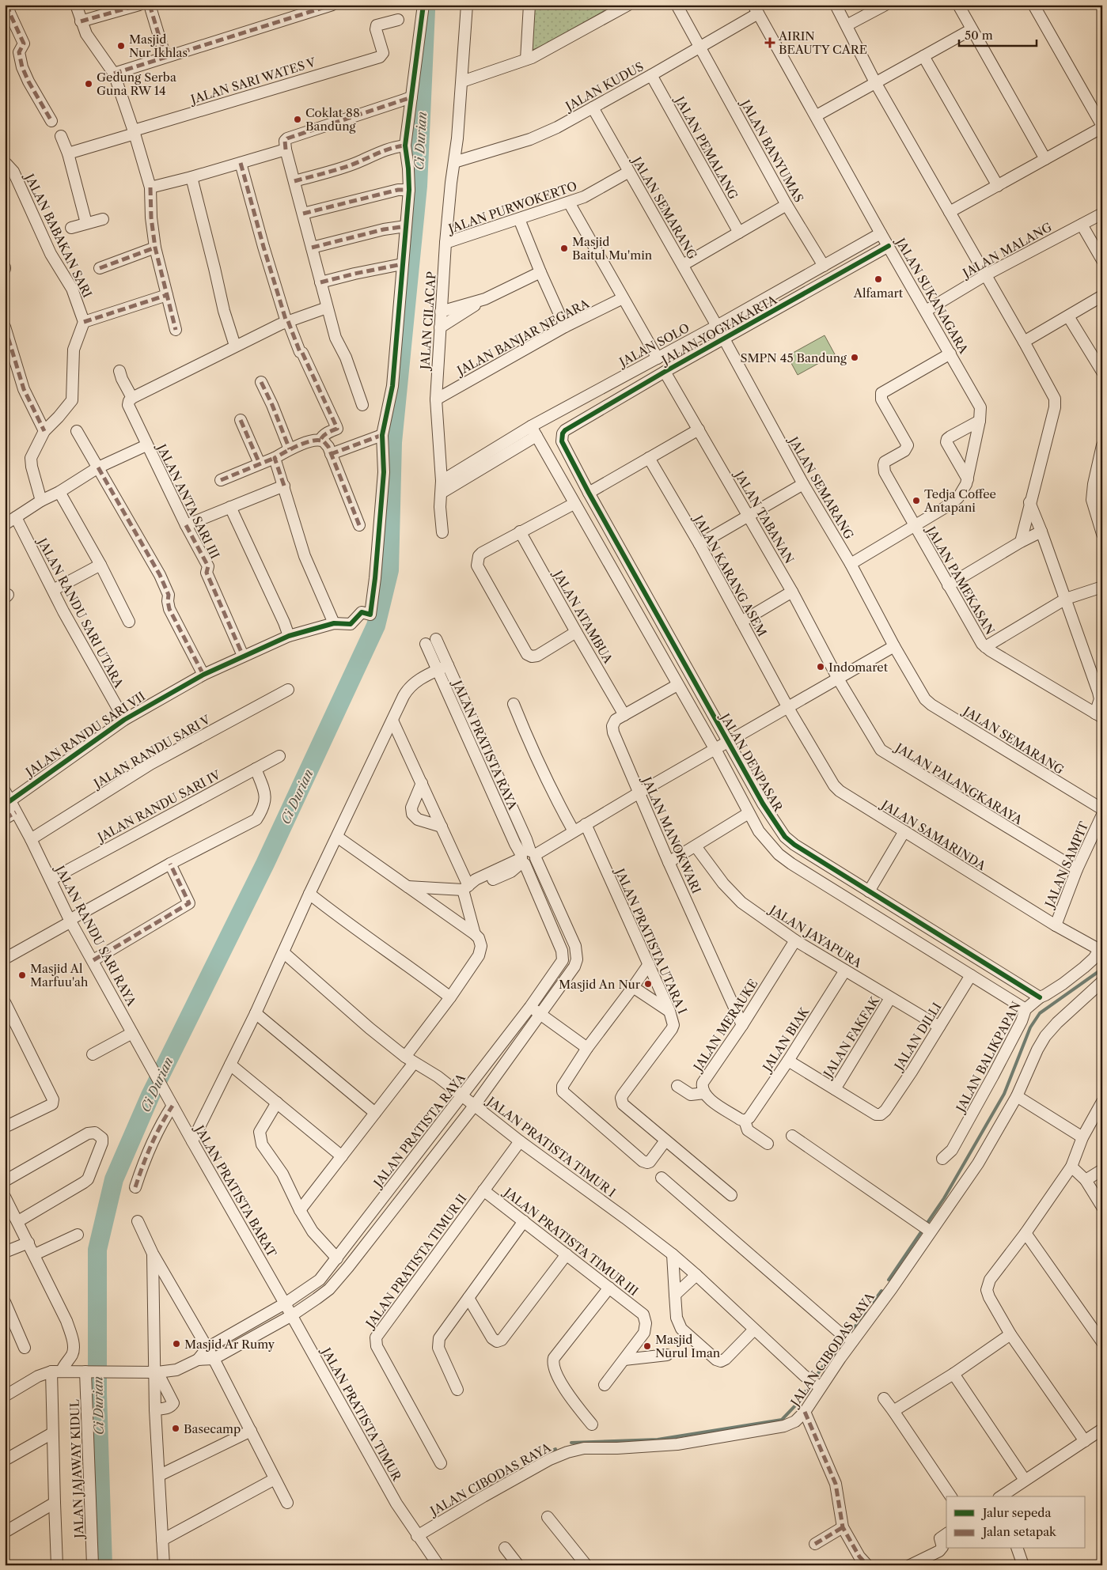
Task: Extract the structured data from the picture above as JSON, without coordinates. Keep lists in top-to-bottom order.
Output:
{
  "streets": {
    "street": [
      "JALAN SARI WATES V",
      "JALAN KUDUS",
      "JALAN PEMALANG",
      "JALAN BANYUMAS",
      "JALAN PURWOKERTO",
      "JALAN SEMARANG",
      "JALAN BABAKAN SARI",
      "JALAN MALANG",
      "JALAN SUKANAGARA",
      "JALAN CILACAP",
      "JALAN YOGYAKARTA",
      "JALAN BANJAR NEGARA",
      "JALAN SOLO",
      "JALAN ANTA SARI III",
      "JALAN TABANAN",
      "JALAN KARANG ASEM",
      "JALAN PAMEKASAN",
      "JALAN RANDU SARI UTARA",
      "JALAN ATAMBUA",
      "JALAN RANDU SARI VII",
      "JALAN PRATISTA RAYA",
      "JALAN RANDU SARI V",
      "JALAN DENPASAR",
      "JALAN PALANGKARAYA",
      "JALAN RANDU SARI IV",
      "JALAN MANOKWARI",
      "JALAN SAMARINDA",
      "JALAN SAMPIT",
      "JALAN RANDU SARI RAYA",
      "JALAN JAYAPURA",
      "JALAN PRATISTA UTARA I",
      "JALAN MERAUKE",
      "JALAN DILLI",
      "JALAN FAKFAK",
      "JALAN BIAK",
      "JALAN BALIKPAPAN",
      "JALAN PRATISTA TIMUR I",
      "JALAN PRATISTA BARAT",
      "JALAN PRATISTA TIMUR III",
      "JALAN PRATISTA TIMUR II",
      "JALAN CIBODAS RAYA",
      "JALAN PRATISTA TIMUR",
      "JALAN JAJAWAY KIDUL"
    ]
  },
  "crossings": [
    ["JALAN KUDUS", "JALAN PEMALANG"],
    ["JALAN KUDUS", "JALAN BANYUMAS"],
    ["JALAN KUDUS", "JALAN SEMARANG"],
    ["JALAN KUDUS", "JALAN SUKANAGARA"],
    ["JALAN KUDUS", "JALAN CILACAP"],
    ["JALAN BANYUMAS", "JALAN SOLO"],
    ["JALAN PURWOKERTO", "JALAN SEMARANG"],
    ["JALAN PURWOKERTO", "JALAN CILACAP"],
    ["JALAN SEMARANG", "JALAN SUKANAGARA"],
    ["JALAN SEMARANG", "JALAN YOGYAKARTA"],
    ["JALAN SEMARANG", "JALAN SOLO"],
    ["JALAN MALANG", "JALAN SUKANAGARA"],
    ["JALAN SUKANAGARA", "JALAN YOGYAKARTA"],
    ["JALAN SUKANAGARA", "JALAN SOLO"],
    ["JALAN SUKANAGARA", "JALAN PAMEKASAN"],
    ["JALAN CILACAP", "JALAN BANJAR NEGARA"],
    ["JALAN CILACAP", "JALAN SOLO"],
    ["JALAN YOGYAKARTA", "JALAN SOLO"],
    ["JALAN YOGYAKARTA", "JALAN TABANAN"],
    ["JALAN YOGYAKARTA", "JALAN DENPASAR"],
    ["JALAN ANTA SARI III", "JALAN RANDU SARI VII"],
    ["JALAN TABANAN", "JALAN PALANGKARAYA"],
    ["JALAN KARANG ASEM", "JALAN SAMARINDA"],
    ["JALAN RANDU SARI UTARA", "JALAN RANDU SARI VII"],
    ["JALAN ATAMBUA", "JALAN MANOKWARI"],
    ["JALAN RANDU SARI VII", "JALAN RANDU SARI RAYA"],
    ["JALAN PRATISTA RAYA", "JALAN PRATISTA TIMUR I"],
    ["JALAN PRATISTA RAYA", "JALAN PRATISTA BARAT"],
    ["JALAN PRATISTA RAYA", "JALAN PRATISTA TIMUR"],
    ["JALAN RANDU SARI V", "JALAN RANDU SARI RAYA"],
    ["JALAN DENPASAR", "JALAN BALIKPAPAN"],
    ["JALAN PALANGKARAYA", "JALAN SAMPIT"],
    ["JALAN RANDU SARI IV", "JALAN RANDU SARI RAYA"],
    ["JALAN MANOKWARI", "JALAN MERAUKE"],
    ["JALAN SAMARINDA", "JALAN SAMPIT"],
    ["JALAN SAMARINDA", "JALAN BALIKPAPAN"],
    ["JALAN RANDU SARI RAYA", "JALAN PRATISTA BARAT"],
    ["JALAN JAYAPURA", "JALAN MERAUKE"],
    ["JALAN JAYAPURA", "JALAN DILLI"],
    ["JALAN JAYAPURA", "JALAN FAKFAK"],
    ["JALAN JAYAPURA", "JALAN BIAK"],
    ["JALAN DILLI", "JALAN FAKFAK"],
    ["JALAN PRATISTA TIMUR I", "JALAN PRATISTA TIMUR II"],
    ["JALAN PRATISTA TIMUR I", "JALAN CIBODAS RAYA"],
    ["JALAN PRATISTA BARAT", "JALAN PRATISTA TIMUR"],
    ["JALAN PRATISTA TIMUR III", "JALAN PRATISTA TIMUR II"],
    ["JALAN CIBODAS RAYA", "JALAN PRATISTA TIMUR"]
  ],
  "water": ["Ci Durian"],
  "places": {
    "health": ["AIRIN BEAUTY CARE"],
    "other": [
      "Masjid Nur Ikhlas",
      "Gedung Serba Guna RW 14",
      "Coklat 88 Bandung",
      "Masjid Baitul Mu'min",
      "Alfamart",
      "SMPN 45 Bandung",
      "Tedja Coffee Antapani",
      "Indomaret",
      "Masjid Al Marfuu'ah",
      "Masjid An Nur",
      "Masjid Ar Rumy",
      "Masjid Nurul Iman",
      "Basecamp"
    ]
  },
  "legend": ["Jalur sepeda", "Jalan setapak"],
  "scale_bar": "50 m"
}
